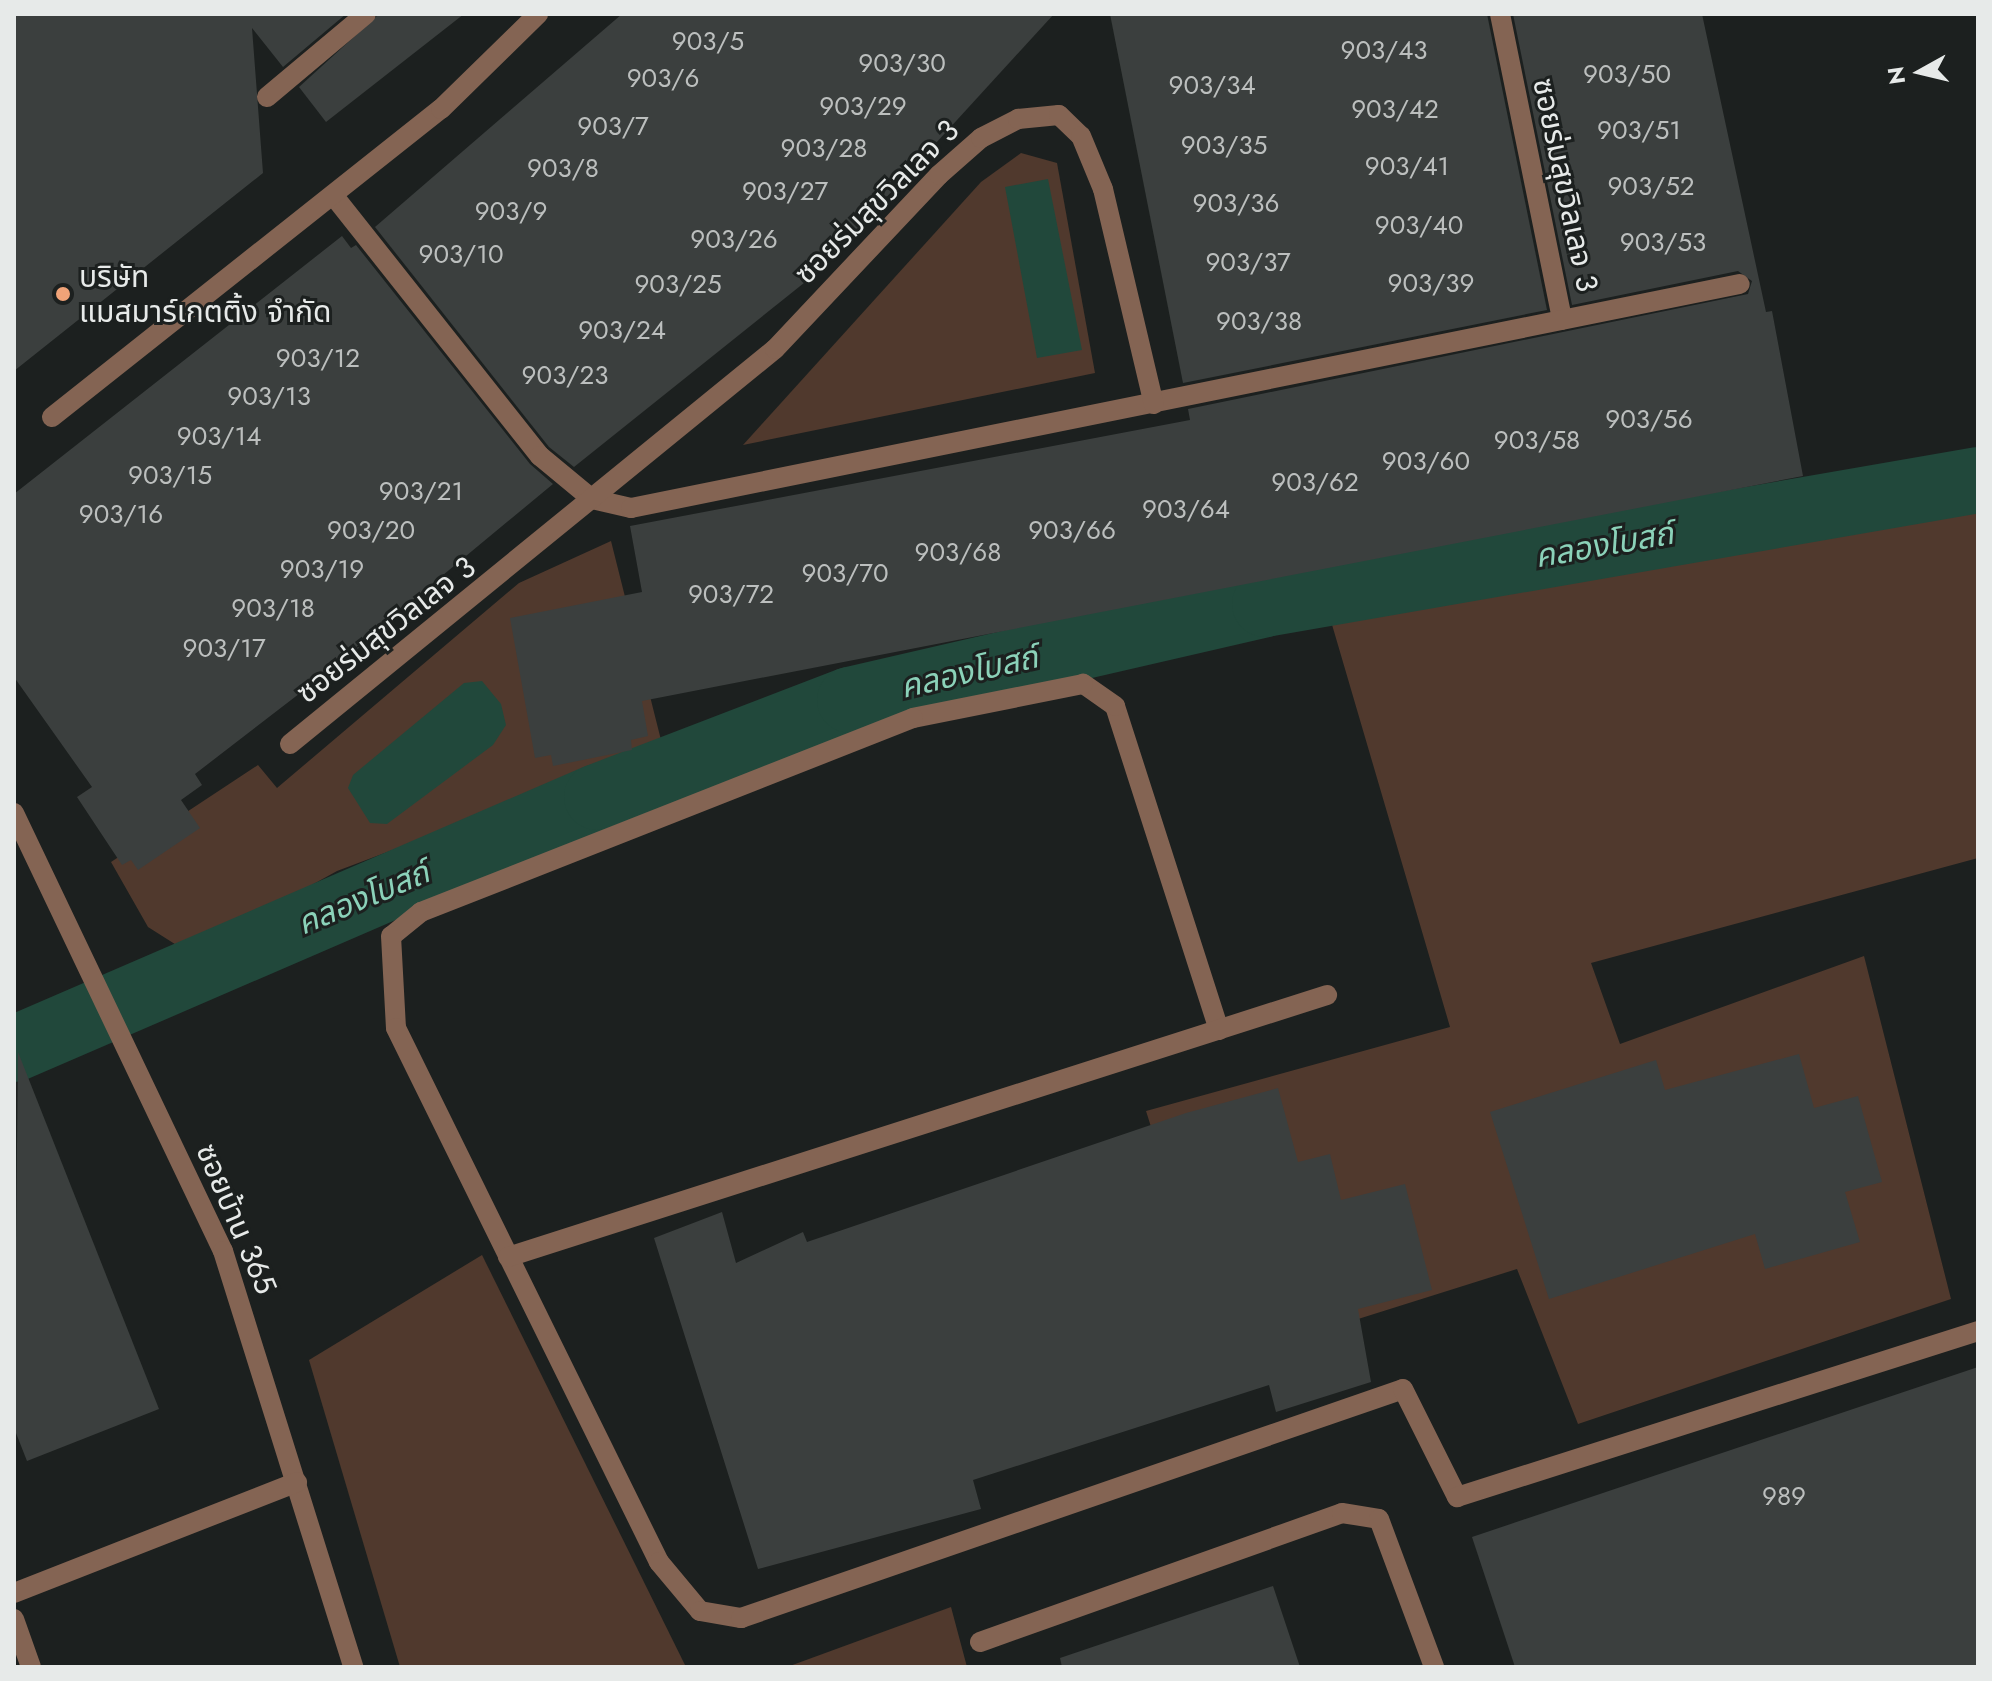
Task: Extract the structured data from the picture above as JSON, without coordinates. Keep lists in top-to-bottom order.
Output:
{
  "streets": {
    "street": ["ซอยร่มสุขวิลเลจ 3", "ซอยบ้าน 365"]
  },
  "water": ["คลองโบสถ์"],
  "places": ["บริษัท แมสมาร์เกตติ้ง จำกัด"],
  "house_numbers": [
    "903/5",
    "903/43",
    "903/30",
    "903/50",
    "903/6",
    "903/34",
    "903/29",
    "903/42",
    "903/7",
    "903/51",
    "903/35",
    "903/28",
    "903/41",
    "903/8",
    "903/52",
    "903/27",
    "903/36",
    "903/9",
    "903/40",
    "903/26",
    "903/53",
    "903/10",
    "903/37",
    "903/39",
    "903/25",
    "903/38",
    "903/24",
    "903/12",
    "903/23",
    "903/13",
    "903/56",
    "903/14",
    "903/58",
    "903/60",
    "903/15",
    "903/62",
    "903/21",
    "903/64",
    "903/16",
    "903/20",
    "903/66",
    "903/68",
    "903/19",
    "903/70",
    "903/72",
    "903/18",
    "903/17",
    "989"
  ],
  "north": "left"
}
